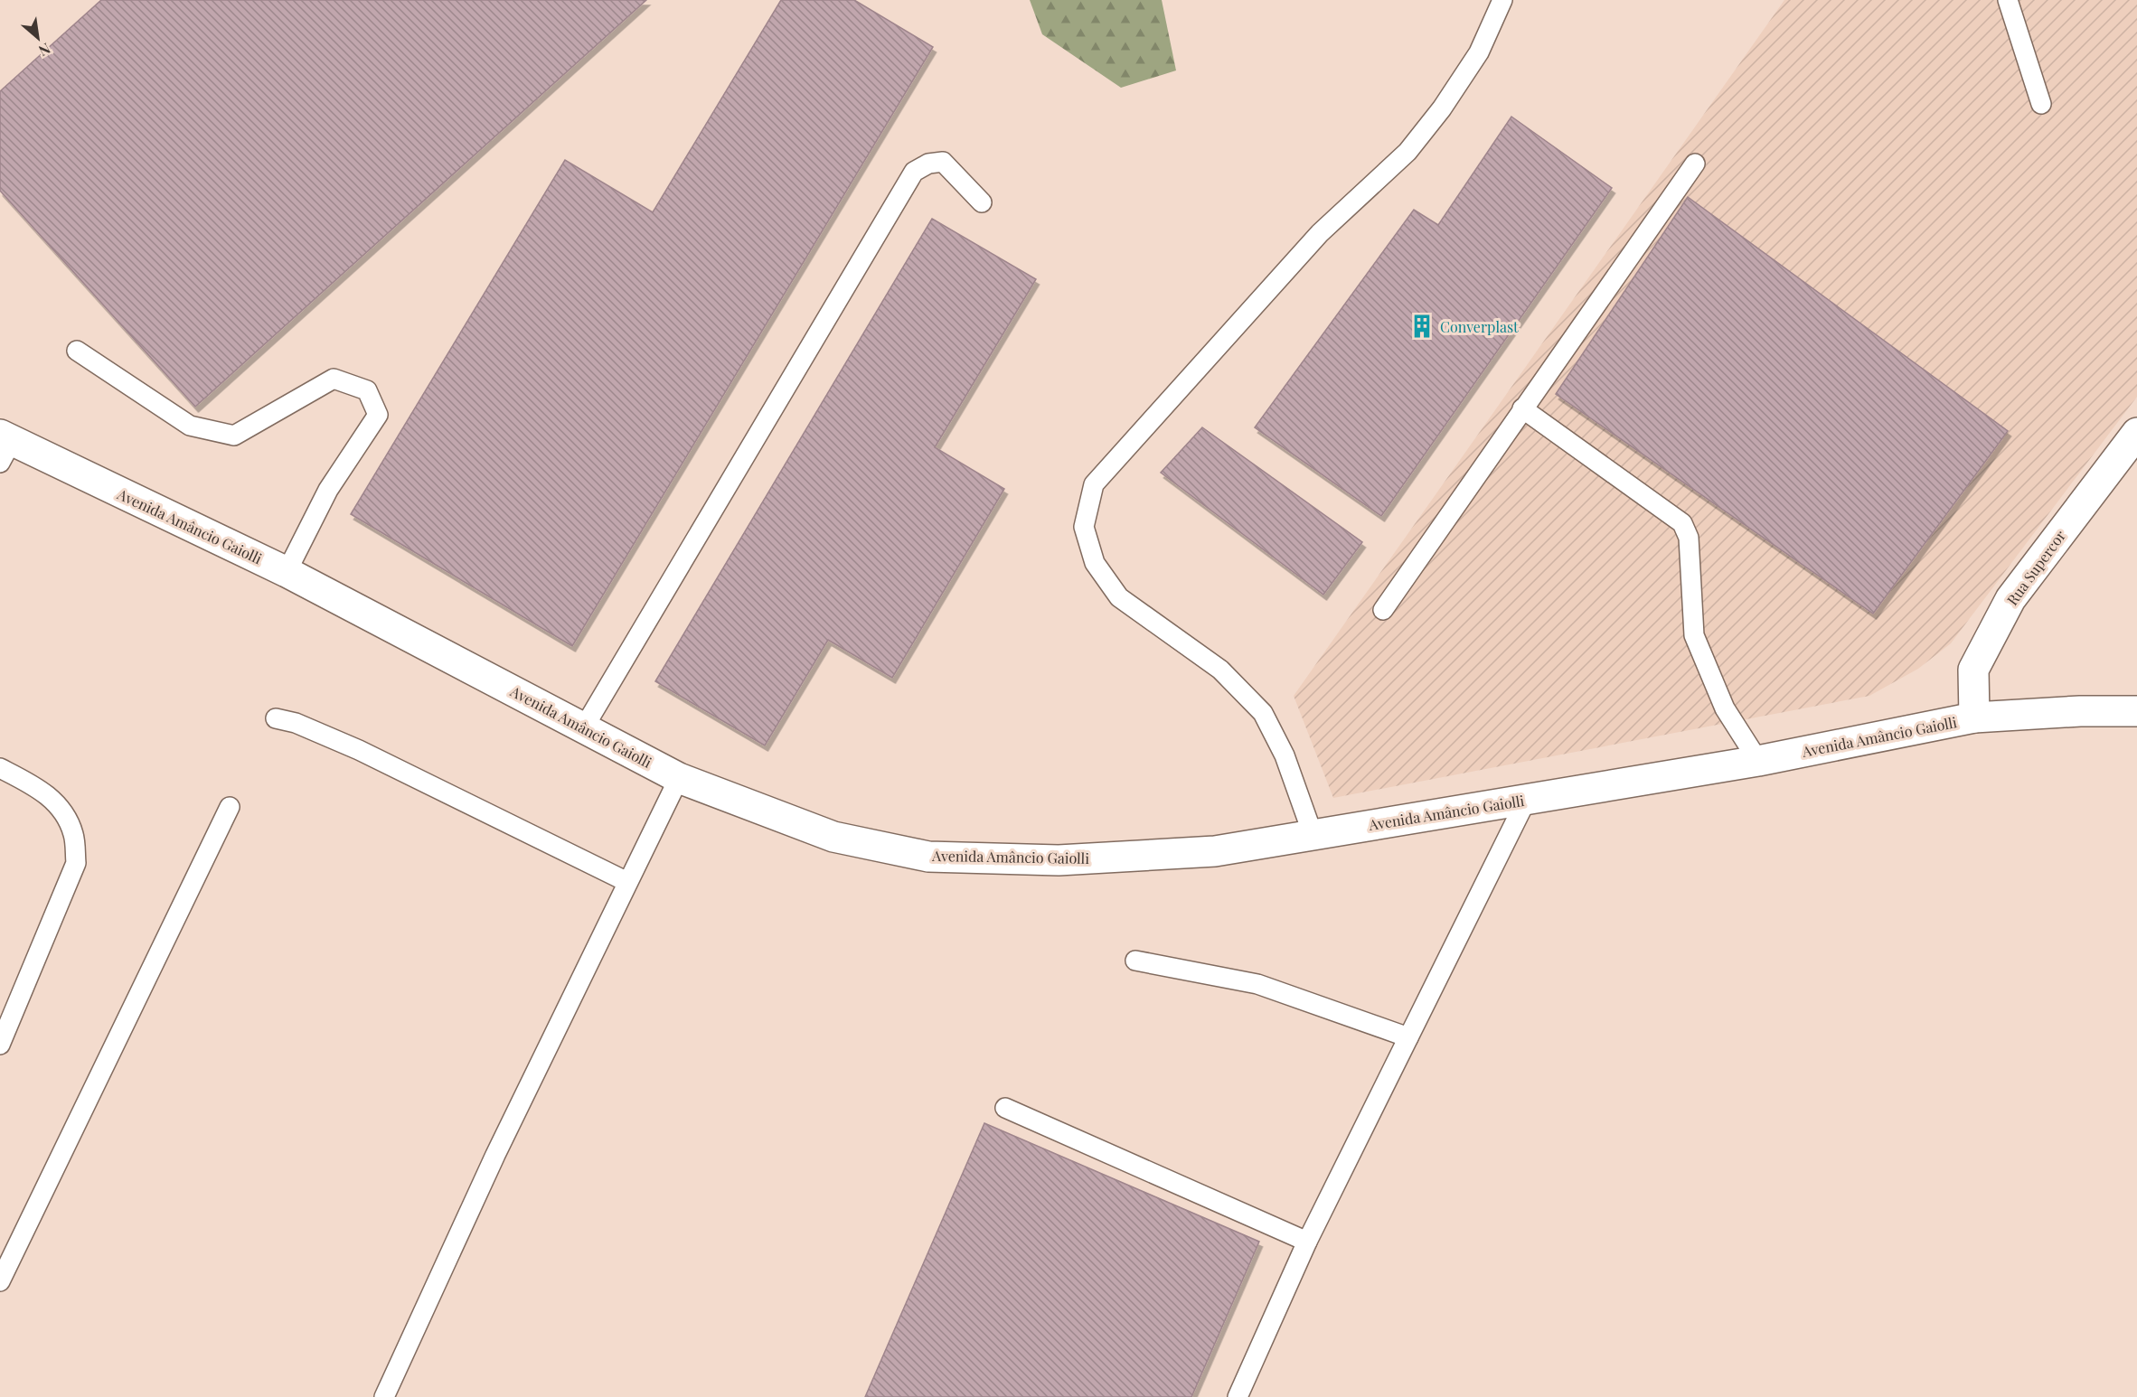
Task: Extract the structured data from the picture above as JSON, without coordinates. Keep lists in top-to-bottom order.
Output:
{
  "streets": {
    "street": ["Avenida Amâncio Gaiolli", "Rua Supercor"]
  },
  "crossings": [
    ["Avenida Amâncio Gaiolli", "Rua Supercor"]
  ],
  "places": {
    "building": ["Converplast"]
  },
  "north": "bottom right"
}
